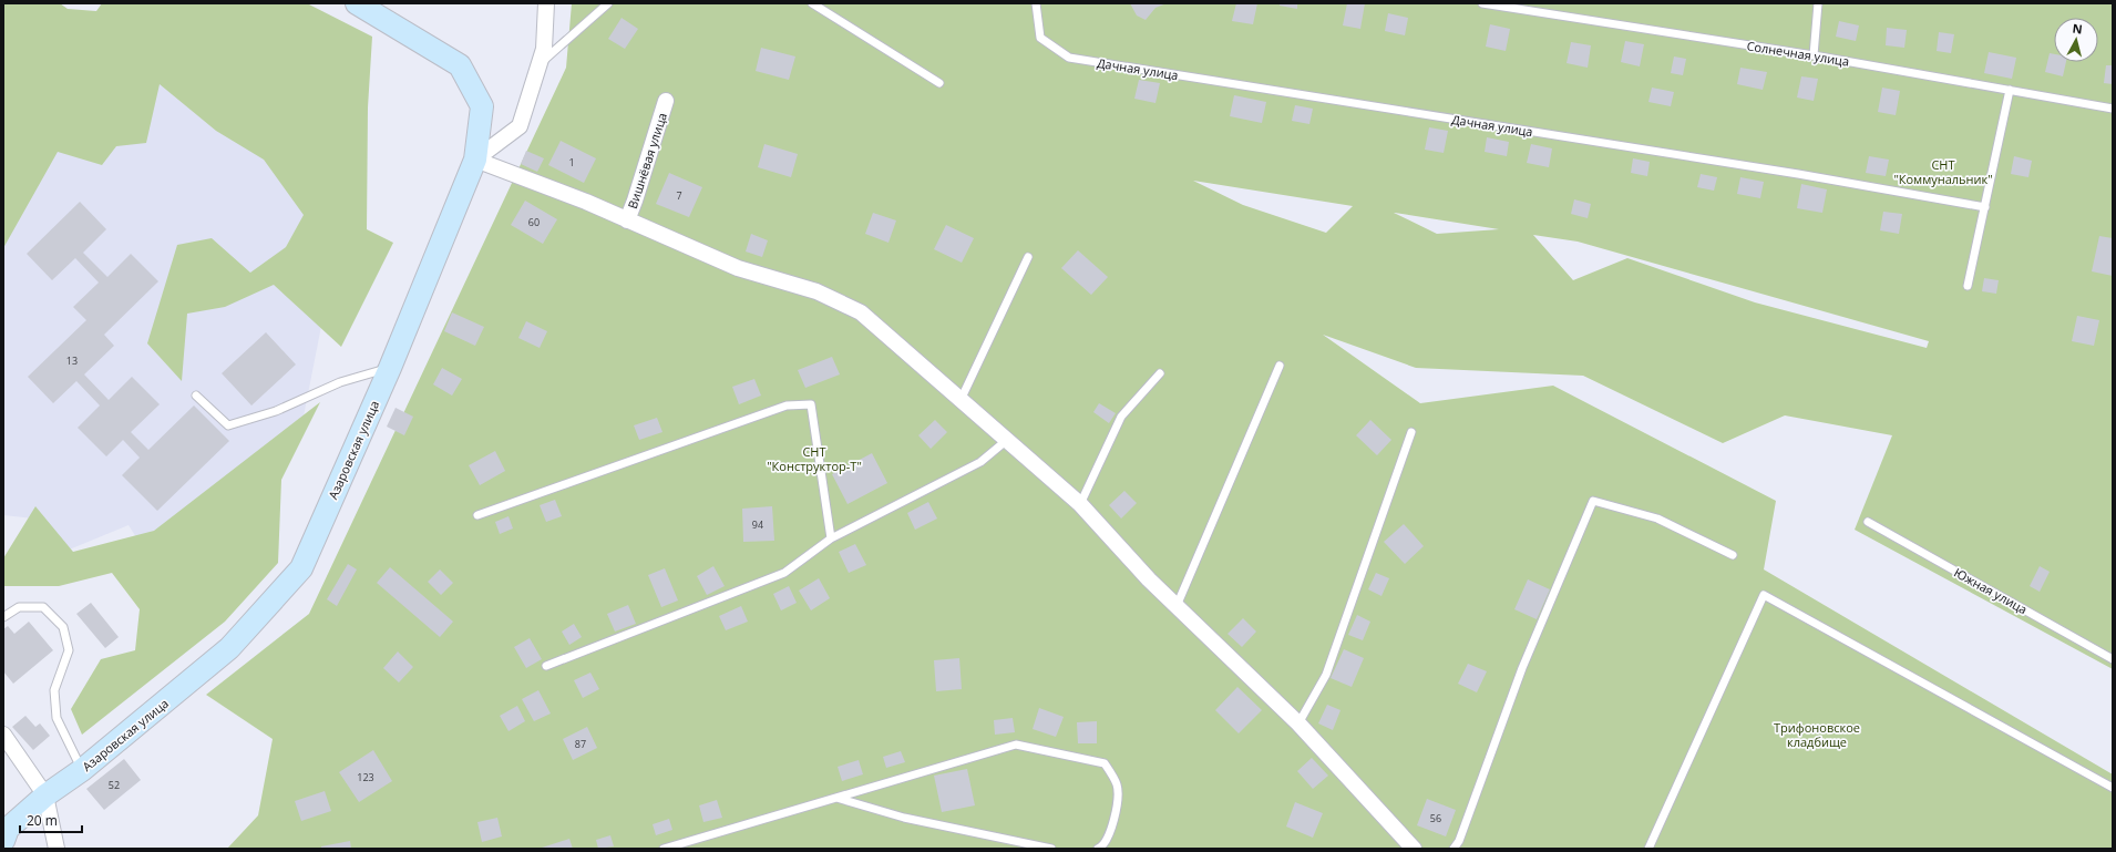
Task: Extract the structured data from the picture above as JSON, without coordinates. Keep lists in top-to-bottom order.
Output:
{
  "streets": {
    "street": ["Вишнёвая улица", "Азаровская улица"],
    "lane": ["Солнечная улица", "Дачная улица", "Южная улица"]
  },
  "parks": ["СНТ \"Коммунальник\"", "СНТ \"Конструктор-Т\"", "Трифоновское кладбище"],
  "house_numbers": [
    "1",
    "7",
    "60",
    "13",
    "94",
    "87",
    "123",
    "52",
    "56"
  ],
  "scale_bar": "20 m",
  "north": "top"
}
